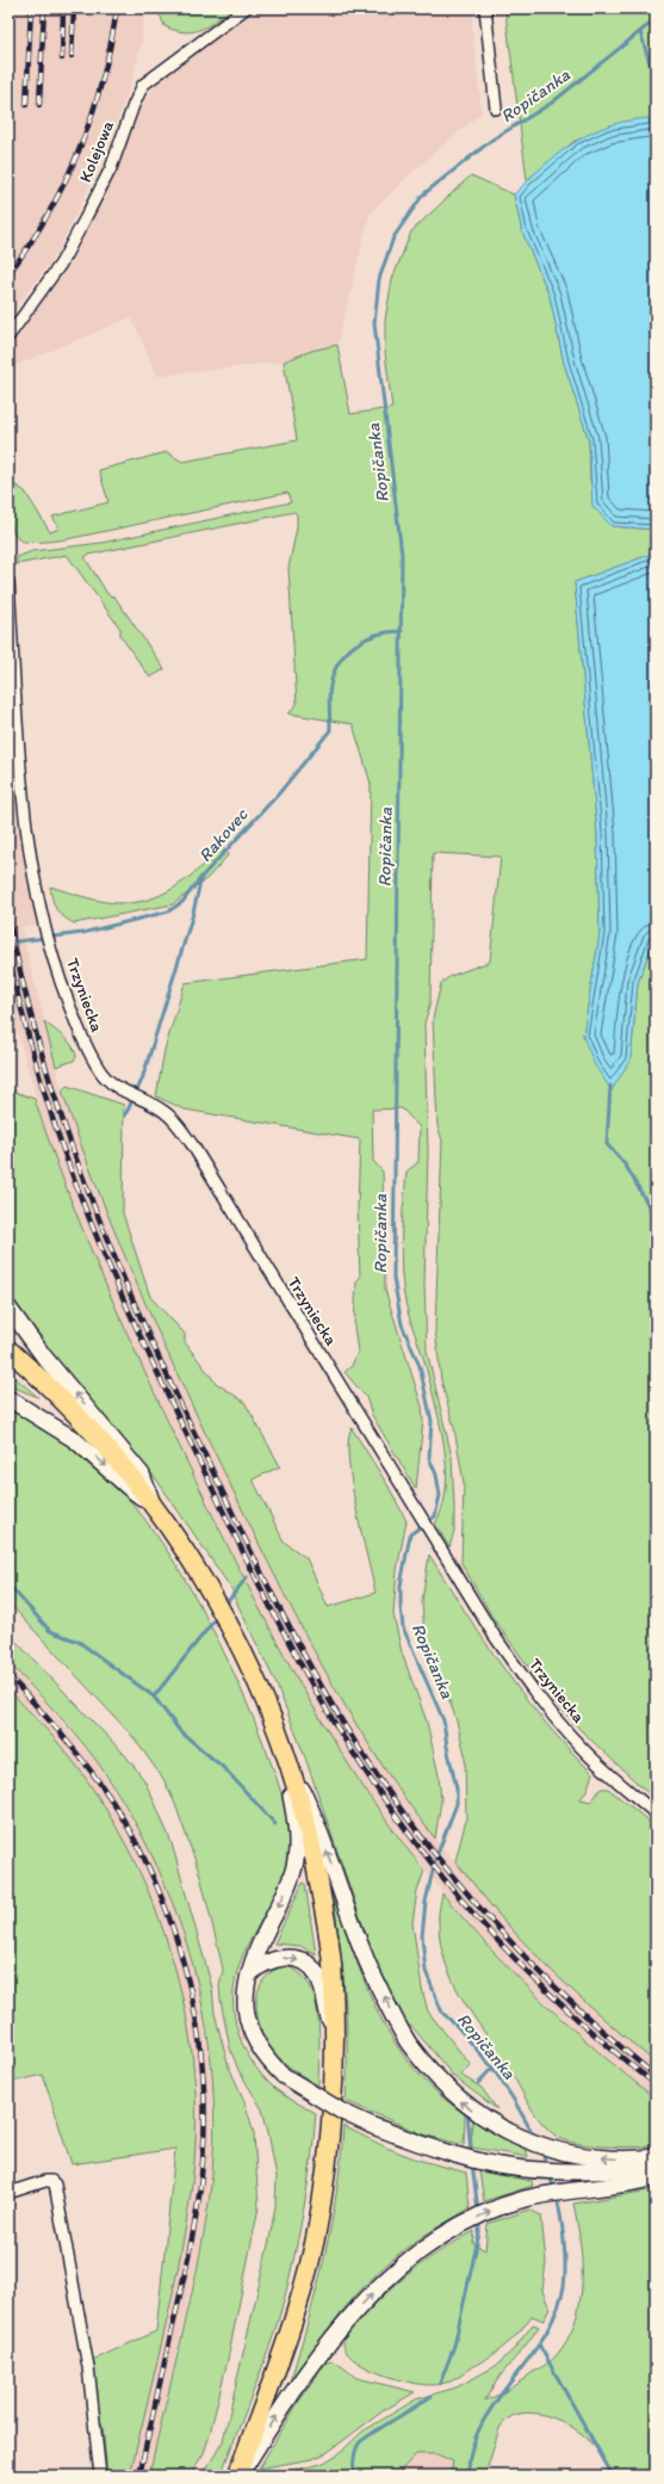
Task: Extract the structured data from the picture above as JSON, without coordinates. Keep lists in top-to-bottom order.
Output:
{
  "streets": {
    "street": ["Kolejowa", "Trzyniecka"]
  },
  "water": ["Ropičanka", "Rakovec"]
}
